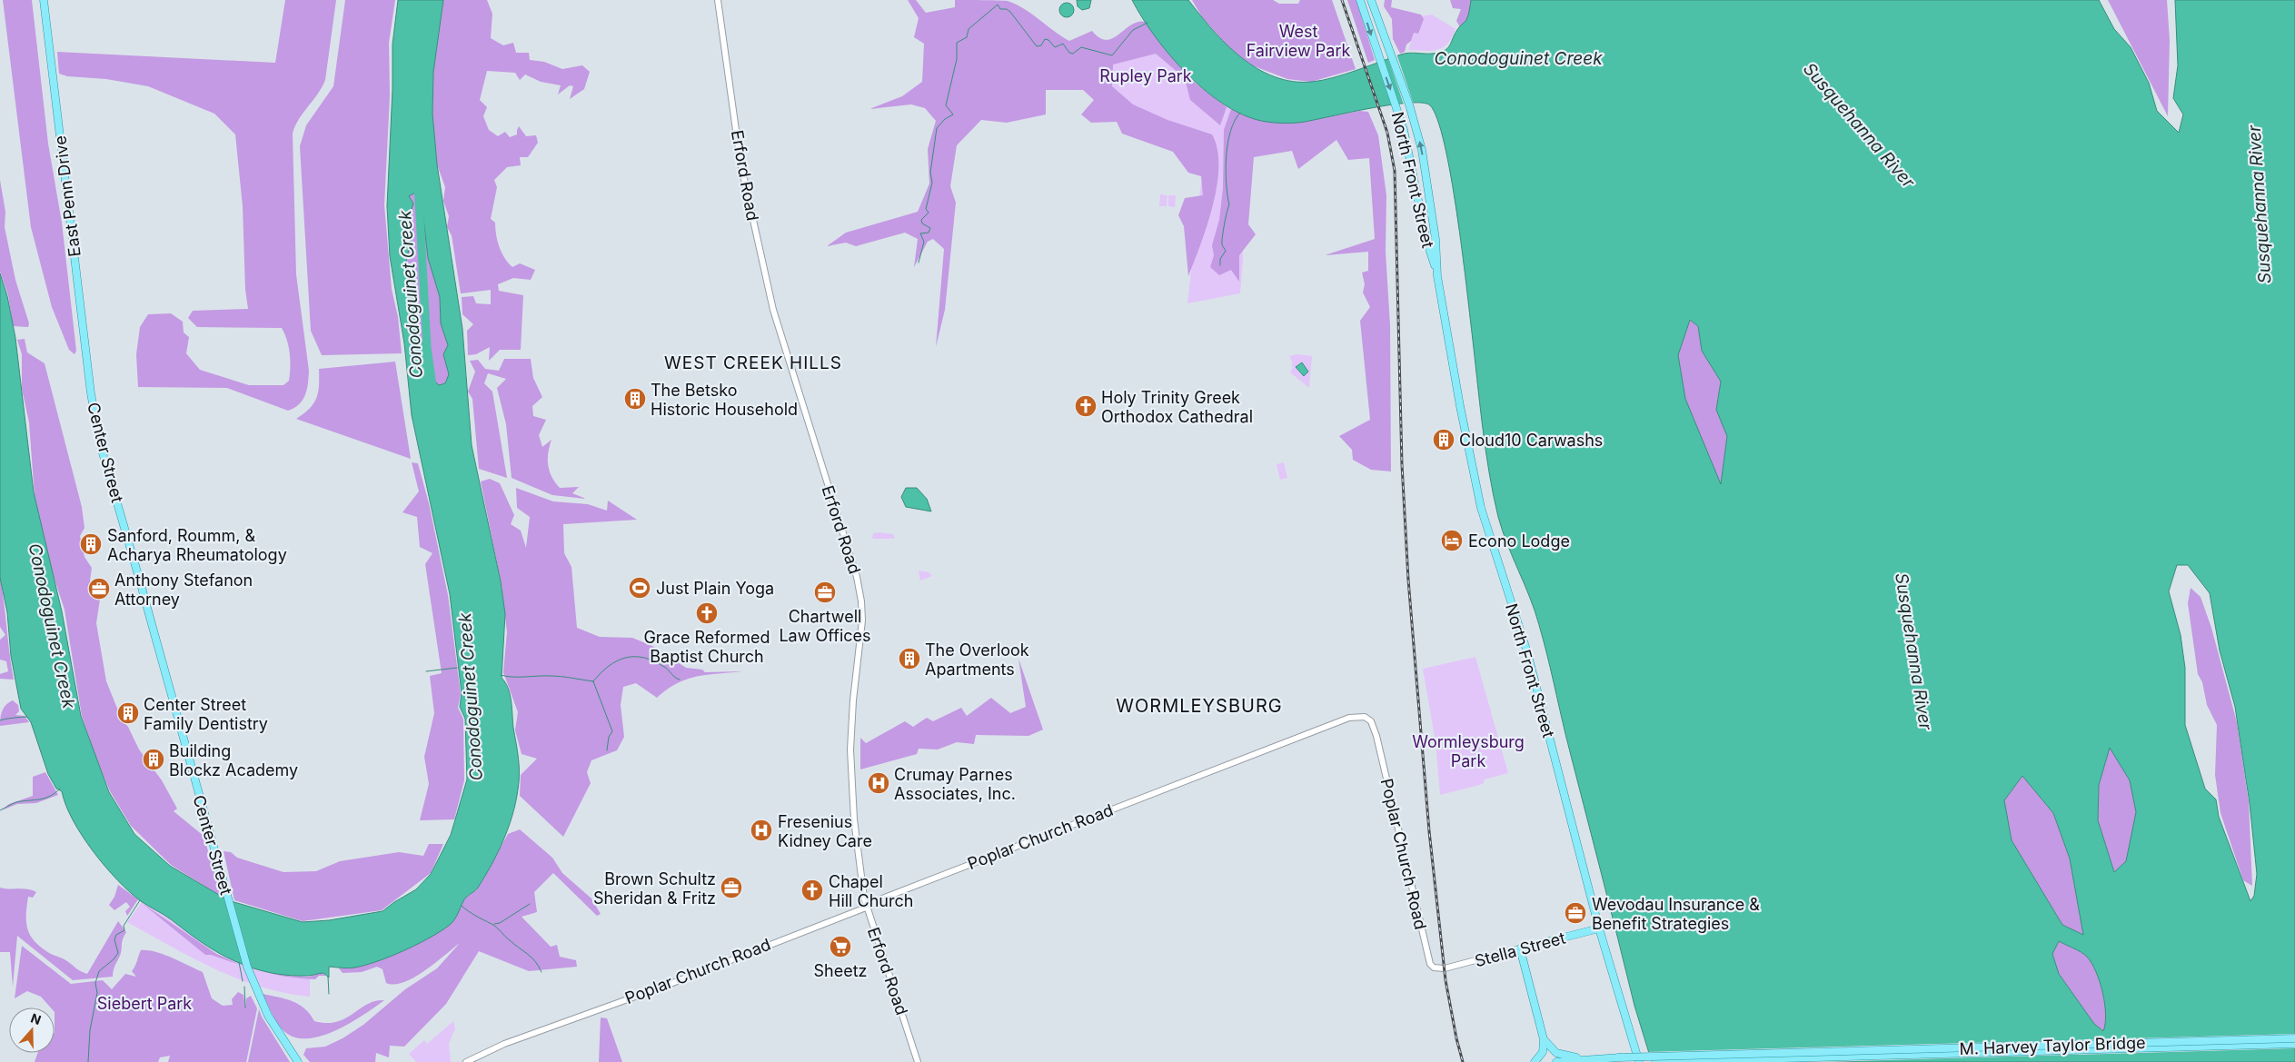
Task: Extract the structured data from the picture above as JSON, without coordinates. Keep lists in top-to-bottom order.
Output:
{
  "streets": {
    "main road": [
      "North Front Street",
      "East Penn Drive",
      "Center Street",
      "Stella Street",
      "M. Harvey Taylor Bridge"
    ],
    "street": ["Erford Road", "Poplar Church Road"]
  },
  "crossings": [
    ["Erford Road", "Poplar Church Road"],
    ["North Front Street", "Stella Street"],
    ["East Penn Drive", "Center Street"],
    ["Poplar Church Road", "Stella Street"]
  ],
  "districts": ["WEST CREEK HILLS", "WORMLEYSBURG"],
  "water": ["Conodoguinet Creek", "Susquehanna River"],
  "parks": [
    "West Fairview Park",
    "Rupley Park",
    "Wormleysburg Park",
    "Siebert Park"
  ],
  "places": {
    "building": [
      "The Betsko Historic Household",
      "Cloud10 Carwashs",
      "Sanford, Roumm, & Acharya Rheumatology",
      "The Overlook Apartments",
      "Center Street Family Dentistry",
      "Building Blockz Academy"
    ],
    "church": ["Holy Trinity Greek Orthodox Cathedral", "Grace Reformed Baptist Church", "Chapel Hill Church"],
    "hotel": ["Econo Lodge"],
    "sports": ["Just Plain Yoga"],
    "office": [
      "Anthony Stefanon Attorney",
      "Chartwell Law Offices",
      "Brown Schultz Sheridan & Fritz",
      "Wevodau Insurance & Benefit Strategies"
    ],
    "hospital": ["Crumay Parnes Associates, Inc.", "Fresenius Kidney Care"],
    "supermarket": ["Sheetz"]
  },
  "north": "top"
}
